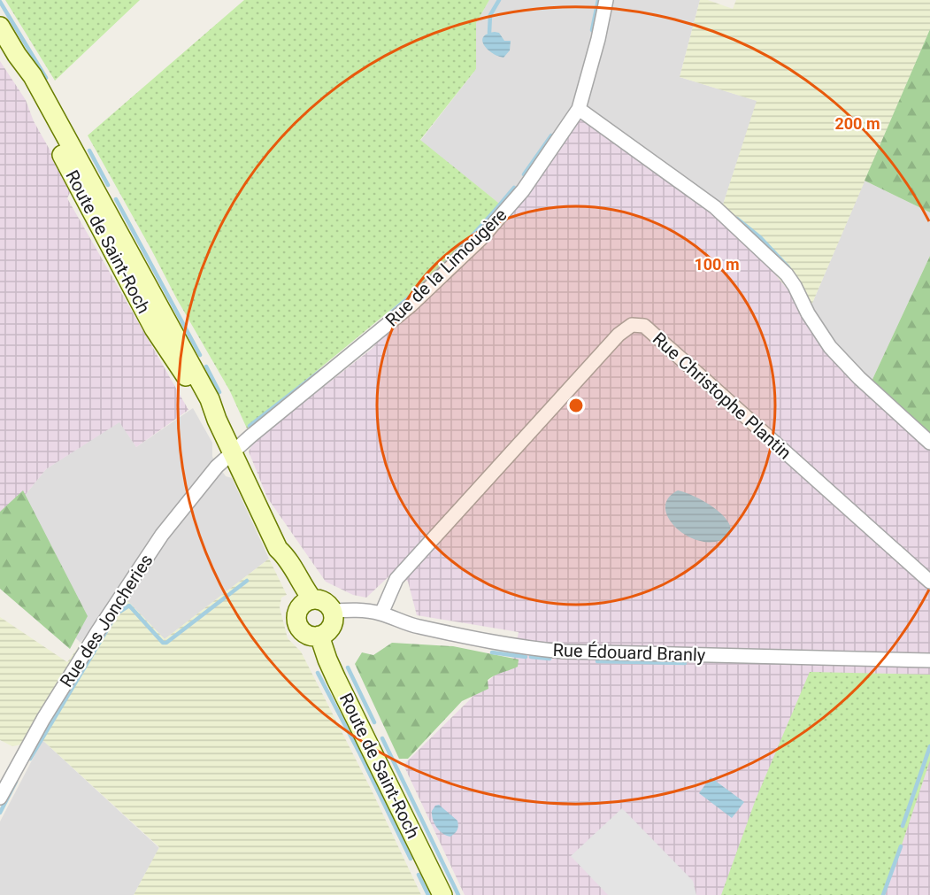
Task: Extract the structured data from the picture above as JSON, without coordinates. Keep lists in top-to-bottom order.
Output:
{
  "streets": {
    "street": [
      "Route de Saint-Roch",
      "Rue de la Limougère",
      "Rue Christophe Plantin",
      "Rue des Joncheries",
      "Rue Édouard Branly"
    ]
  },
  "crossings": [
    ["Route de Saint-Roch", "Rue de la Limougère"],
    ["Route de Saint-Roch", "Rue des Joncheries"],
    ["Route de Saint-Roch", "Rue Édouard Branly"],
    ["Rue de la Limougère", "Rue des Joncheries"],
    ["Rue Christophe Plantin", "Rue Édouard Branly"]
  ],
  "rings": ["200 m", "100 m"]
}
